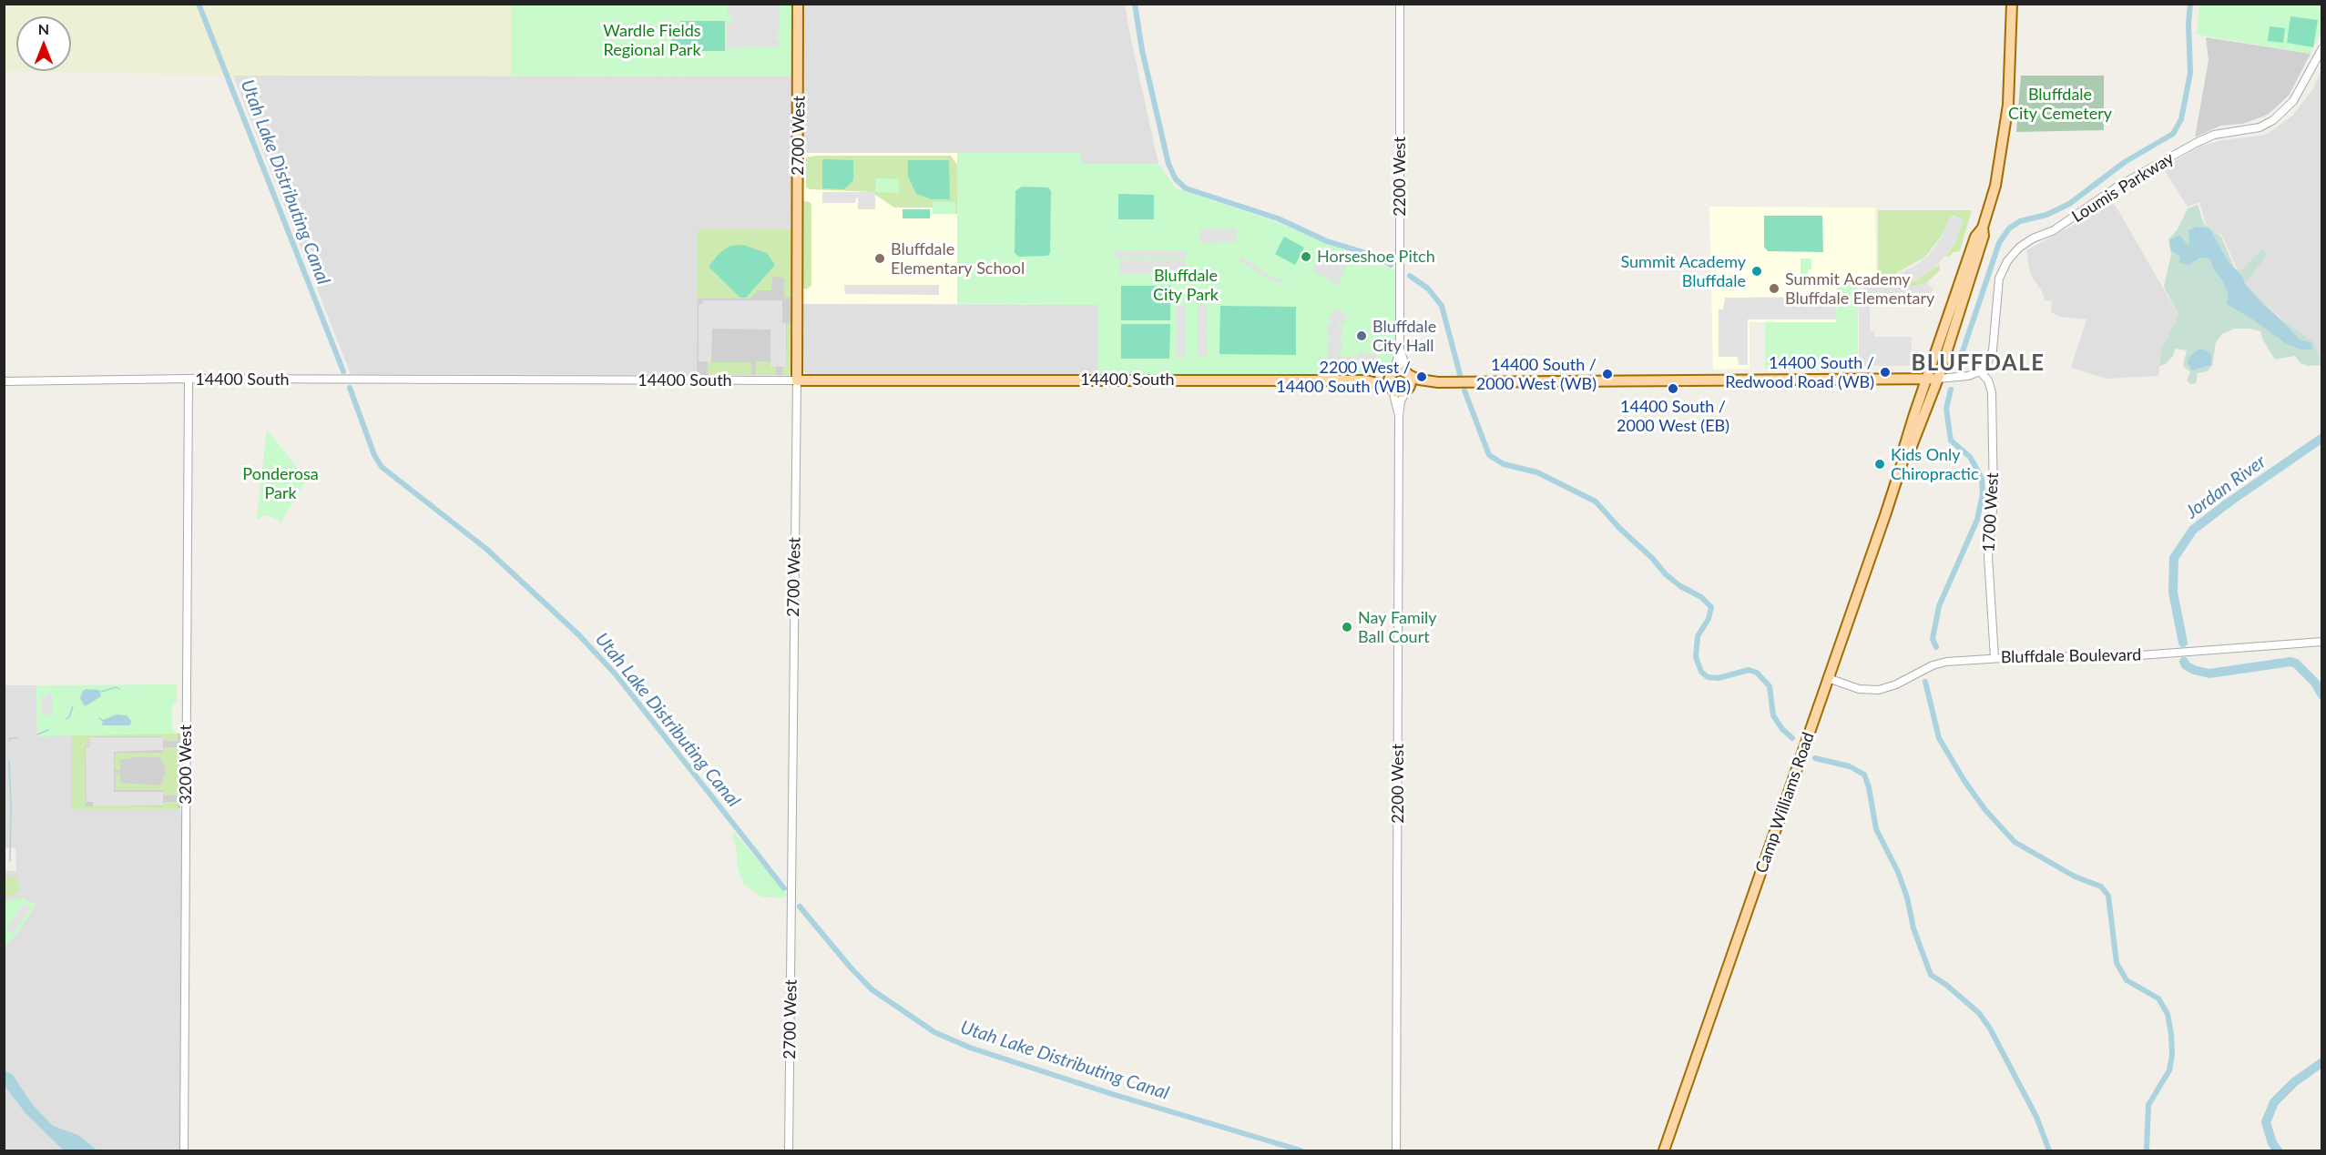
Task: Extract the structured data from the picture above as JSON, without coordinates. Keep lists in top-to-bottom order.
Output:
{
  "streets": {
    "main road": ["2700 West", "14400 South", "Camp Williams Road"],
    "street": [
      "2200 West",
      "Loumis Parkway",
      "1700 West",
      "Bluffdale Boulevard",
      "3200 West"
    ]
  },
  "crossings": [
    ["2700 West", "14400 South"],
    ["2200 West", "14400 South"],
    ["Loumis Parkway", "1700 West"],
    ["14400 South", "3200 West"],
    ["1700 West", "Bluffdale Boulevard"],
    ["Bluffdale Boulevard", "Camp Williams Road"]
  ],
  "districts": ["BLUFFDALE"],
  "water": ["Utah Lake Distributing Canal", "Jordan River"],
  "parks": [
    "Wardle Fields Regional Park",
    "Bluffdale City Cemetery",
    "Bluffdale City Park",
    "Ponderosa Park"
  ],
  "places": [
    "Horseshoe Pitch",
    "Bluffdale Elementary School",
    "Summit Academy Bluffdale",
    "Summit Academy Bluffdale Elementary",
    "Bluffdale City Hall",
    "14400 South / Redwood Road (WB)",
    "14400 South / 2000 West (WB)",
    "2200 West / 14400 South (WB)",
    "14400 South / 2000 West (EB)",
    "Kids Only Chiropractic",
    "Nay Family Ball Court"
  ],
  "north": "top"
}
